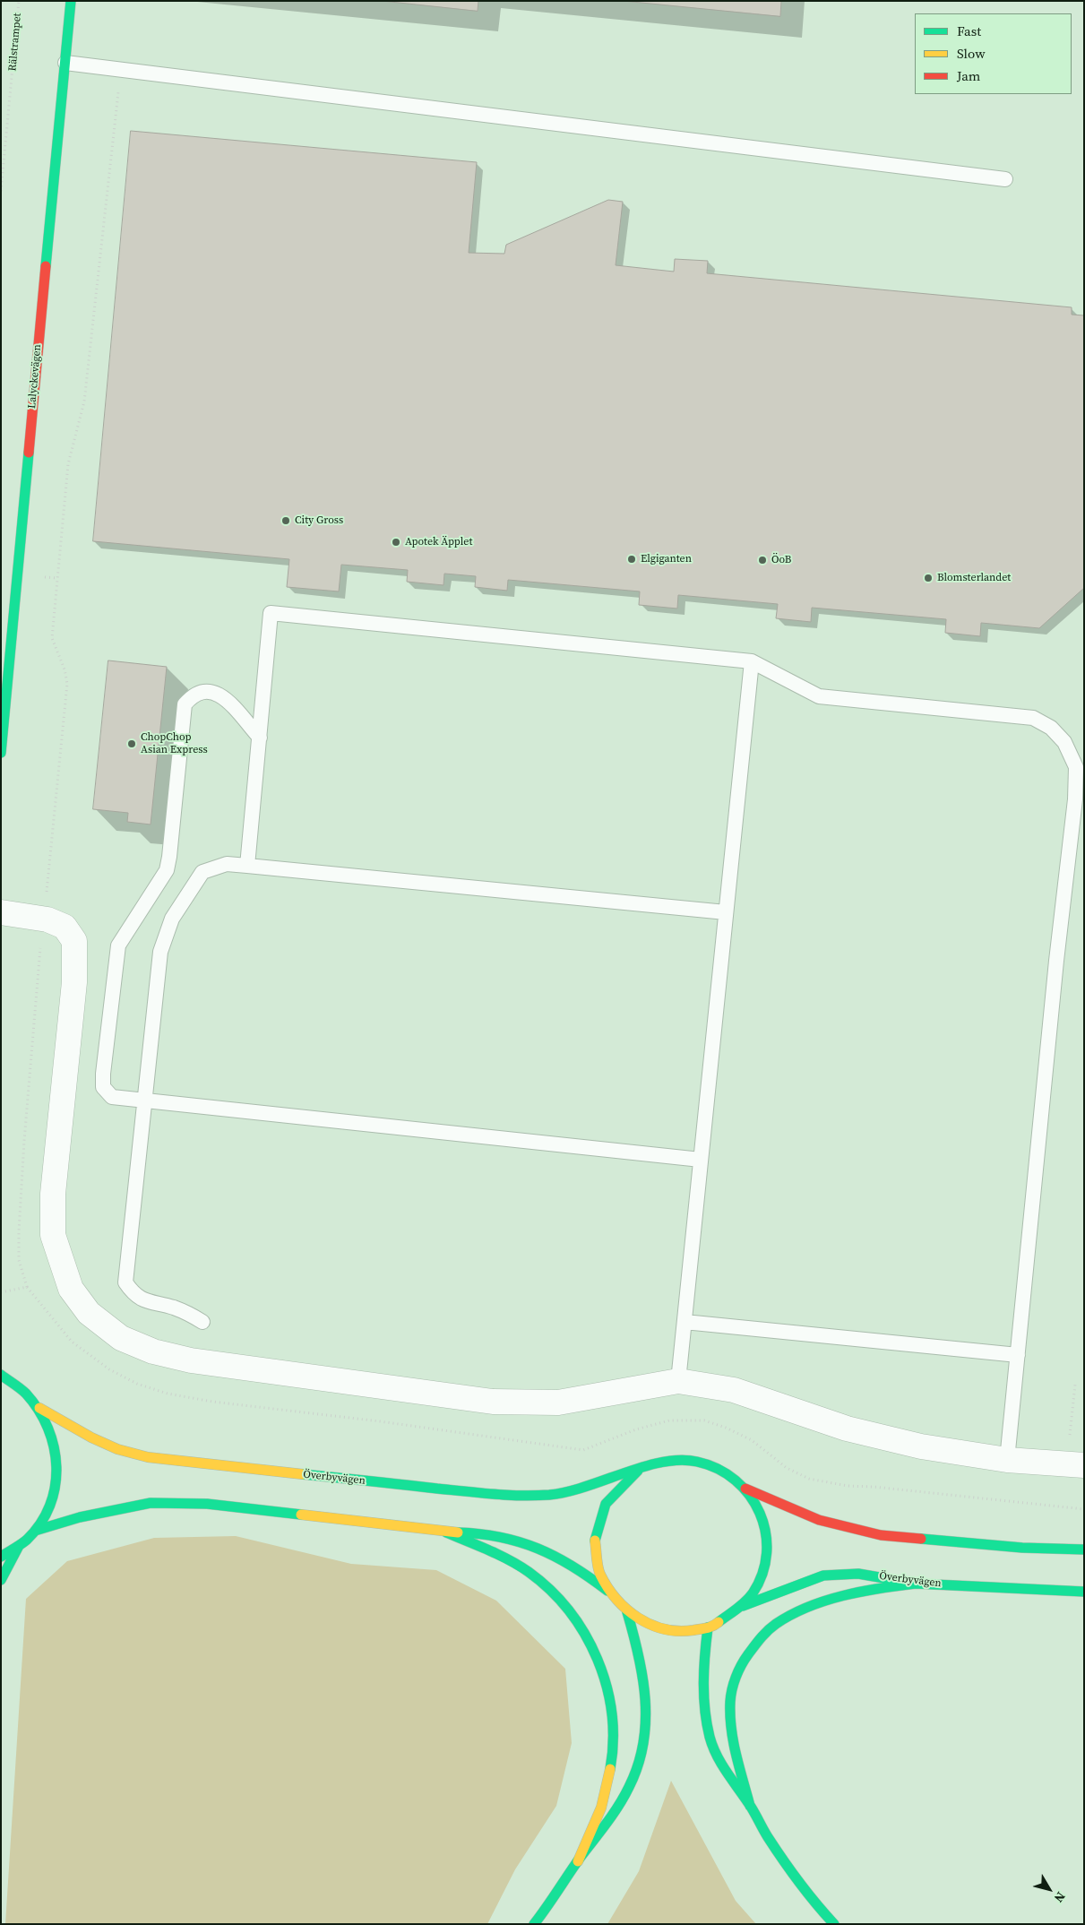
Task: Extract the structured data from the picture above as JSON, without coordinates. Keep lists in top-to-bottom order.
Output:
{
  "streets": {
    "main road": ["Lalyckevägen", "Överbyvägen"],
    "path": ["Rälstrampet"]
  },
  "places": [
    "City Gross",
    "Apotek Äpplet",
    "Elgiganten",
    "ÖoB",
    "Blomsterlandet",
    "ChopChop Asian Express"
  ],
  "legend": ["Fast", "Slow", "Jam"],
  "north": "bottom right"
}
